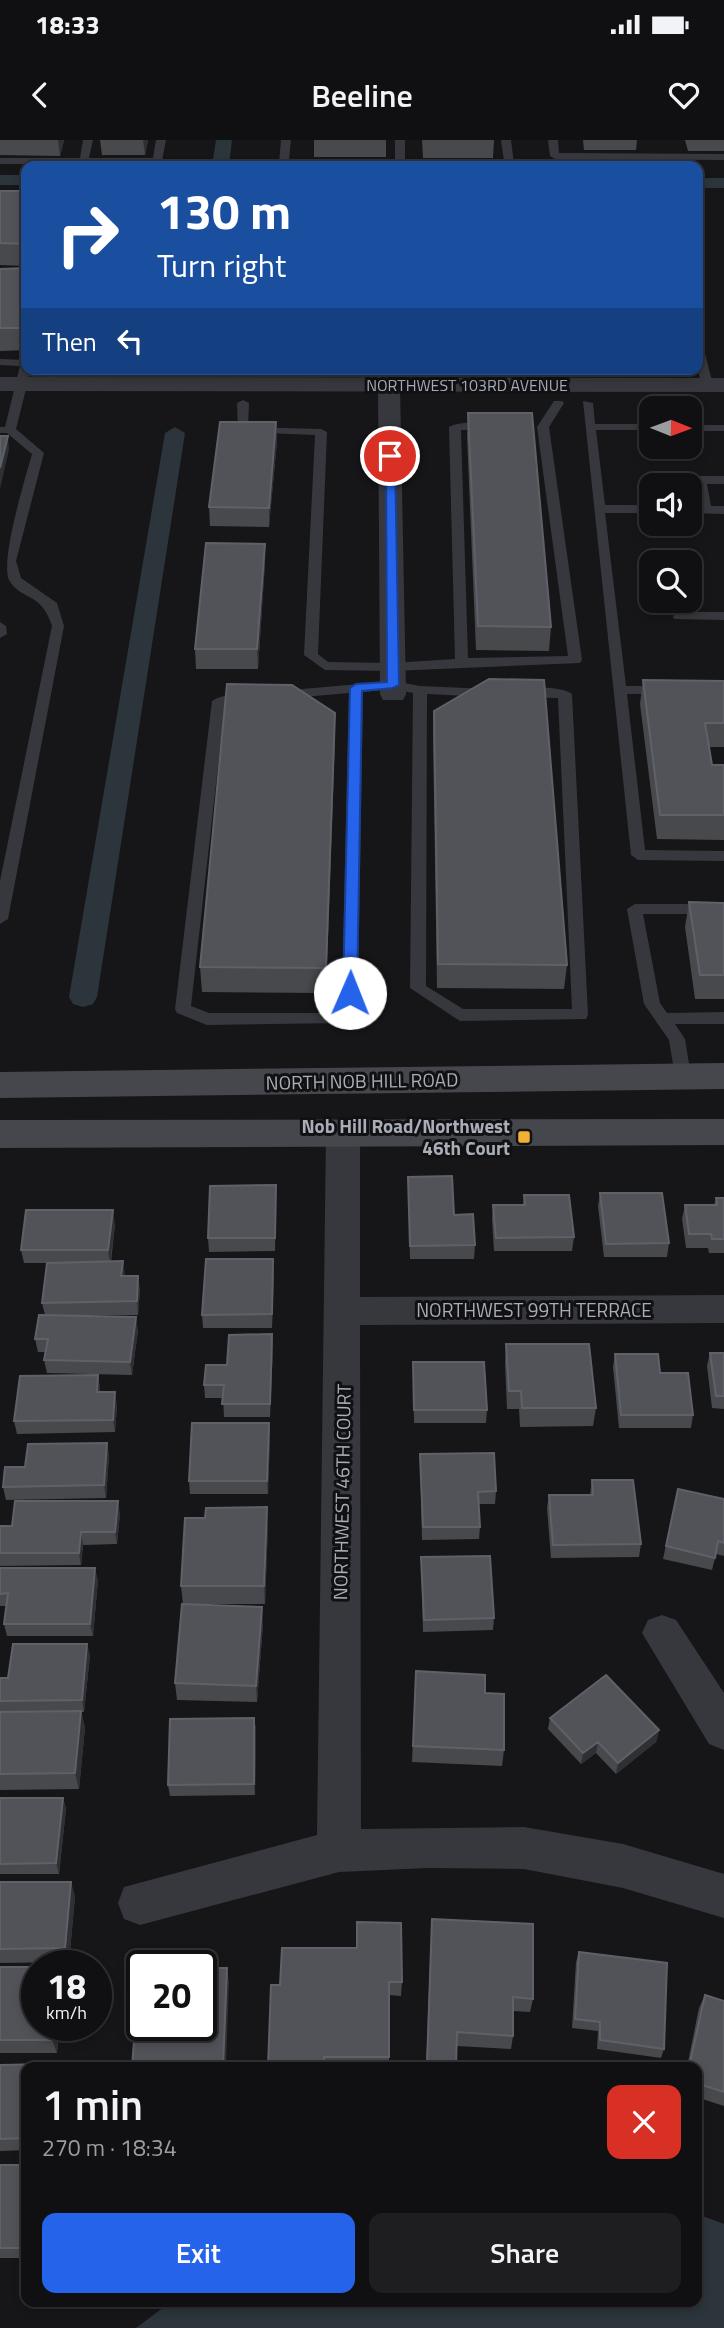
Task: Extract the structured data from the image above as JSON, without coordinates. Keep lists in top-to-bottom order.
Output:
{
  "streets": {
    "main road": ["NORTH NOB HILL ROAD"],
    "street": ["NORTHWEST 103RD AVENUE", "NORTHWEST 99TH TERRACE", "NORTHWEST 46TH COURT"]
  },
  "crossings": [
    ["NORTHWEST 99TH TERRACE", "NORTHWEST 46TH COURT"]
  ],
  "places": {
    "transit": ["Nob Hill Road/Northwest 46th Court"]
  },
  "north": "right",
  "page": {
    "status": "18:33",
    "header": "Beeline",
    "turn": ["130 m", "Turn right"],
    "then": "Then",
    "speed": "18 km/h",
    "limit": "20",
    "heading": ["1 min", "270 m · 18:34"],
    "buttons": ["Exit", "Share"]
  }
}
